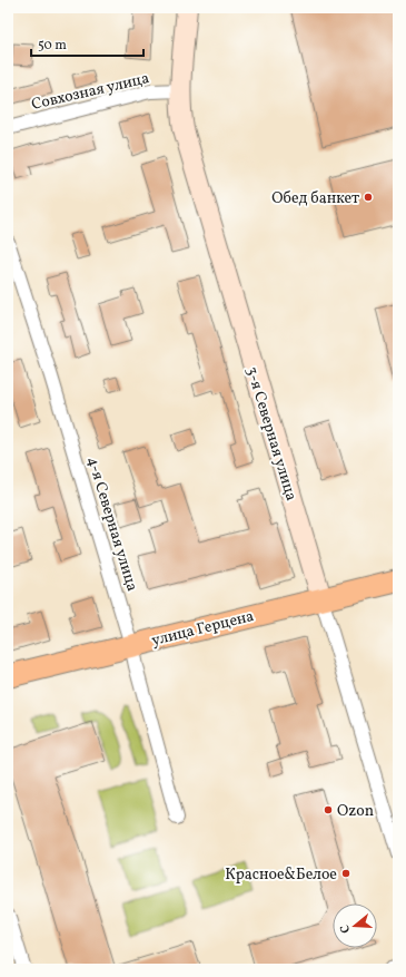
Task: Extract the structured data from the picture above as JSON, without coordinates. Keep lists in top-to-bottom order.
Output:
{
  "streets": {
    "main road": ["3-я Северная улица", "улица Герцена"],
    "street": ["Совхозная улица", "4-я Северная улица"]
  },
  "crossings": [
    ["Совхозная улица", "3-я Северная улица"],
    ["3-я Северная улица", "улица Герцена"],
    ["4-я Северная улица", "улица Герцена"]
  ],
  "places": ["Обед банкет", "Ozon", "Красное&Белое"],
  "scale_bar": "50 m",
  "north": "left"
}
